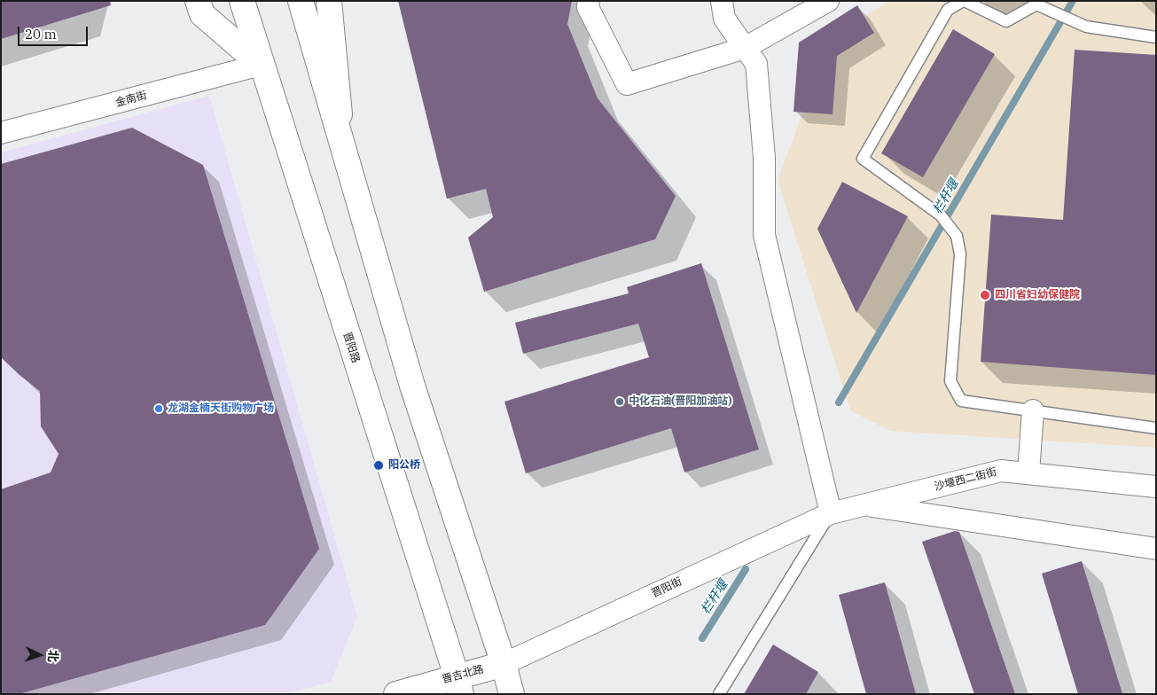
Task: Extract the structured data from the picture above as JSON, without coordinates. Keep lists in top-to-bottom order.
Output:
{
  "streets": {
    "main road": ["晋阳路", "晋吉北路"],
    "street": ["金南街", "沙堰西二街街", "晋阳街"]
  },
  "crossings": [
    ["金南街", "晋阳路"],
    ["晋阳路", "晋吉北路"],
    ["沙堰西二街街", "晋阳街"],
    ["晋阳街", "晋吉北路"]
  ],
  "water": ["栏杆堰"],
  "places": [
    "四川省妇幼保健院",
    "中化石油(晋阳加油站)",
    "龙湖金楠天街购物广场",
    "阳公桥"
  ],
  "scale_bar": "20 m",
  "north": "right"
}
